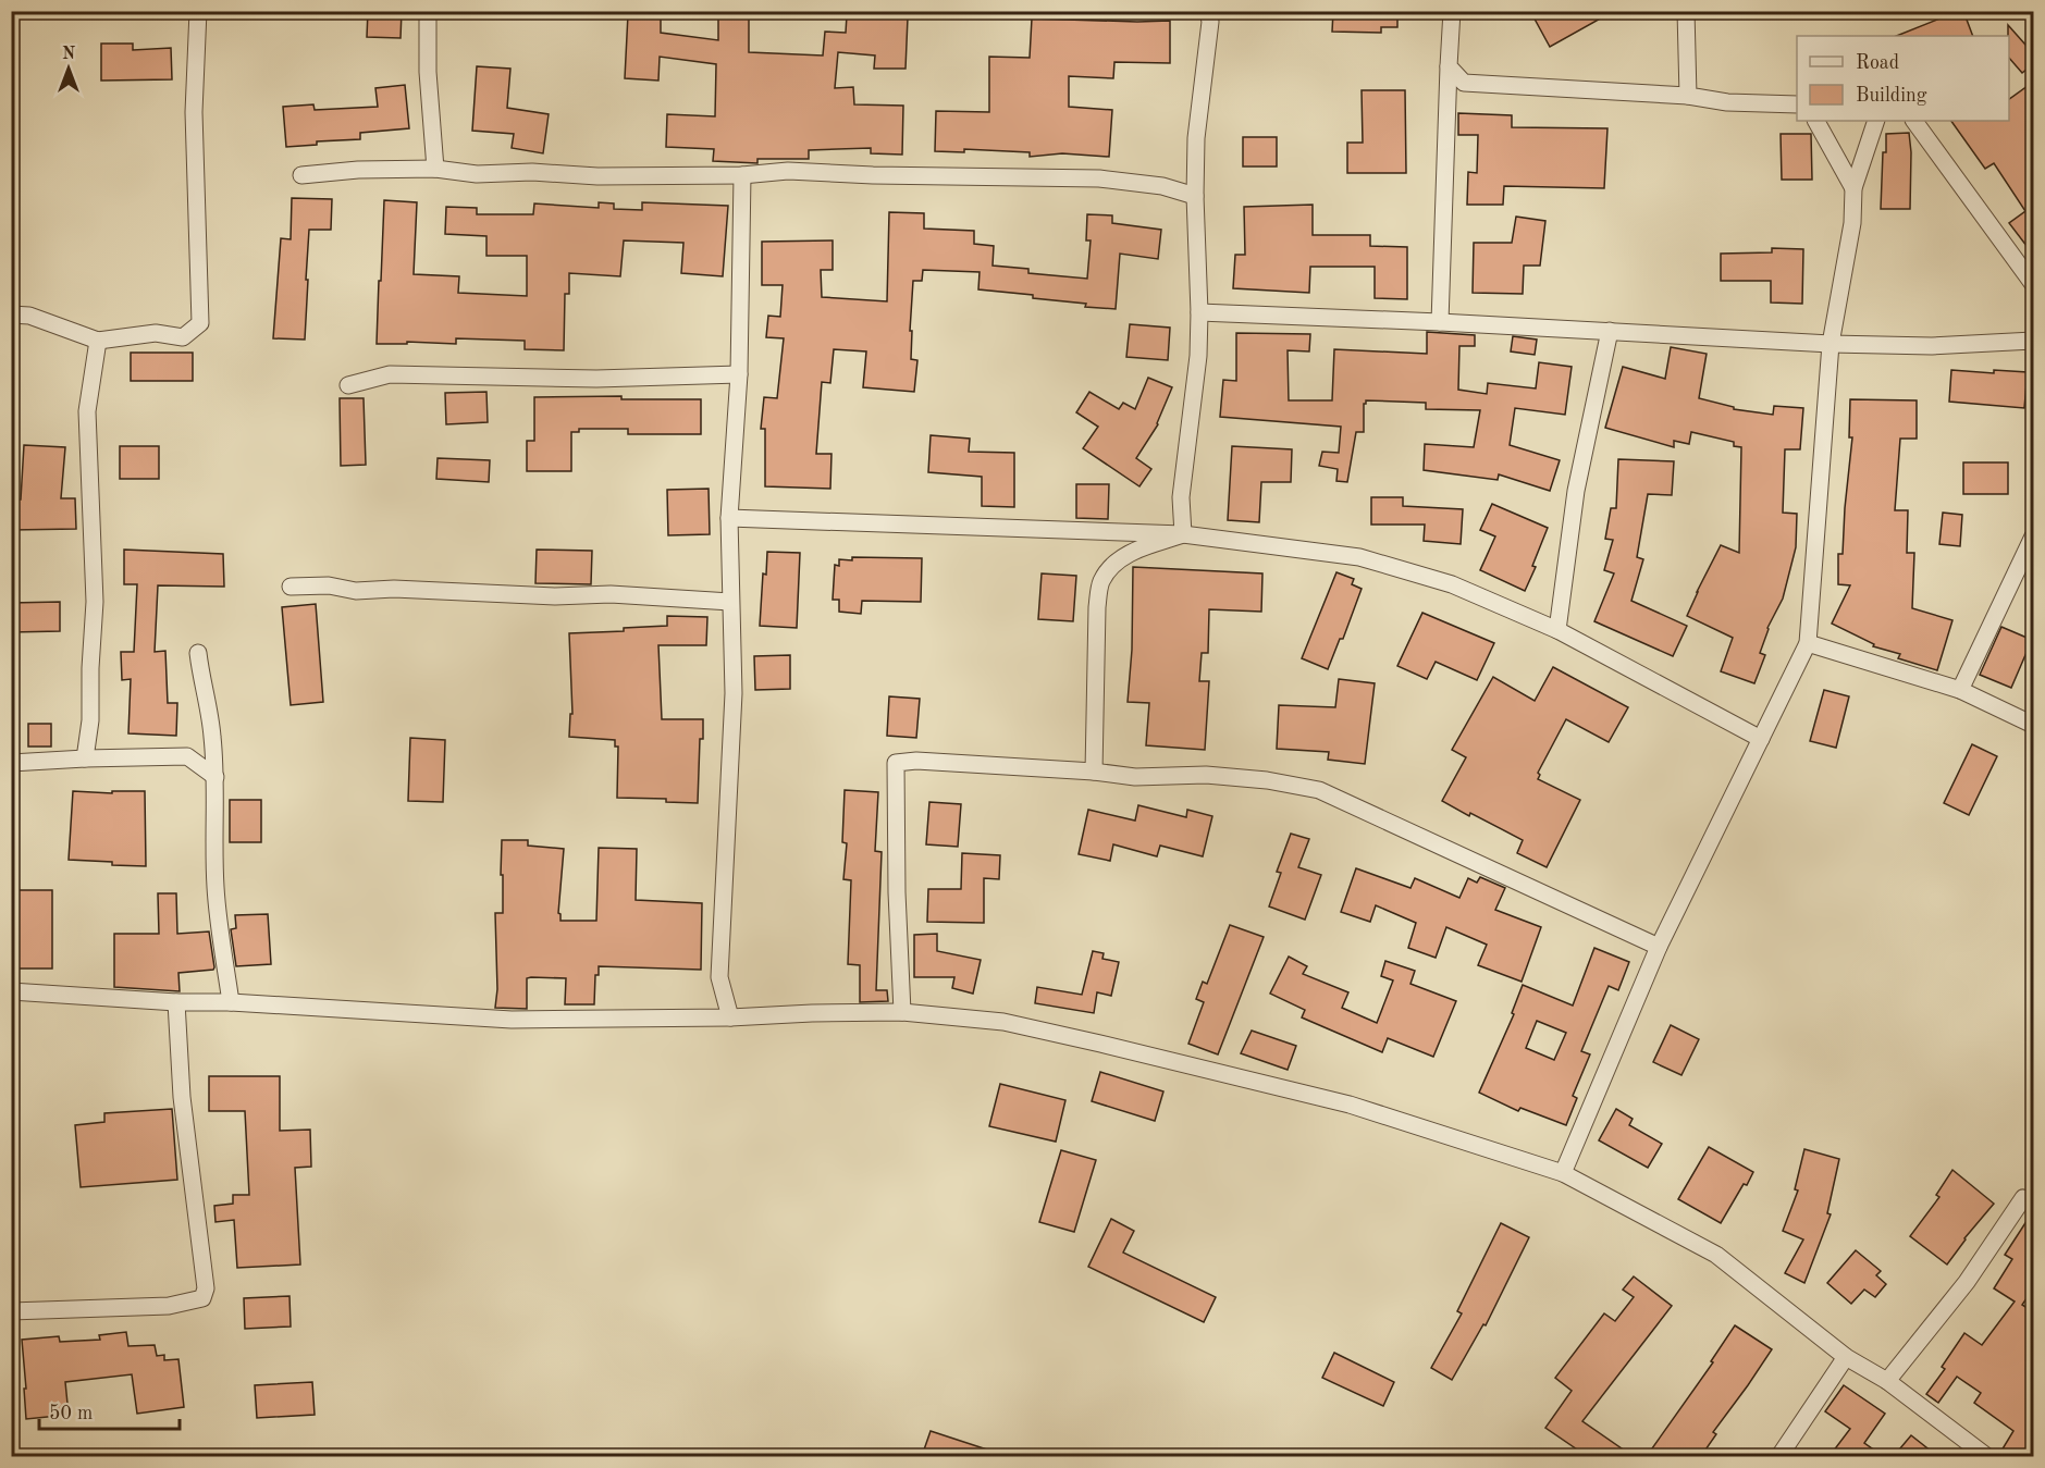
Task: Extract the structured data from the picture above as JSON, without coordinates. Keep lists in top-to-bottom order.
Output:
{
  "legend": ["Road", "Building"],
  "scale_bar": "50 m",
  "north": "top"
}
